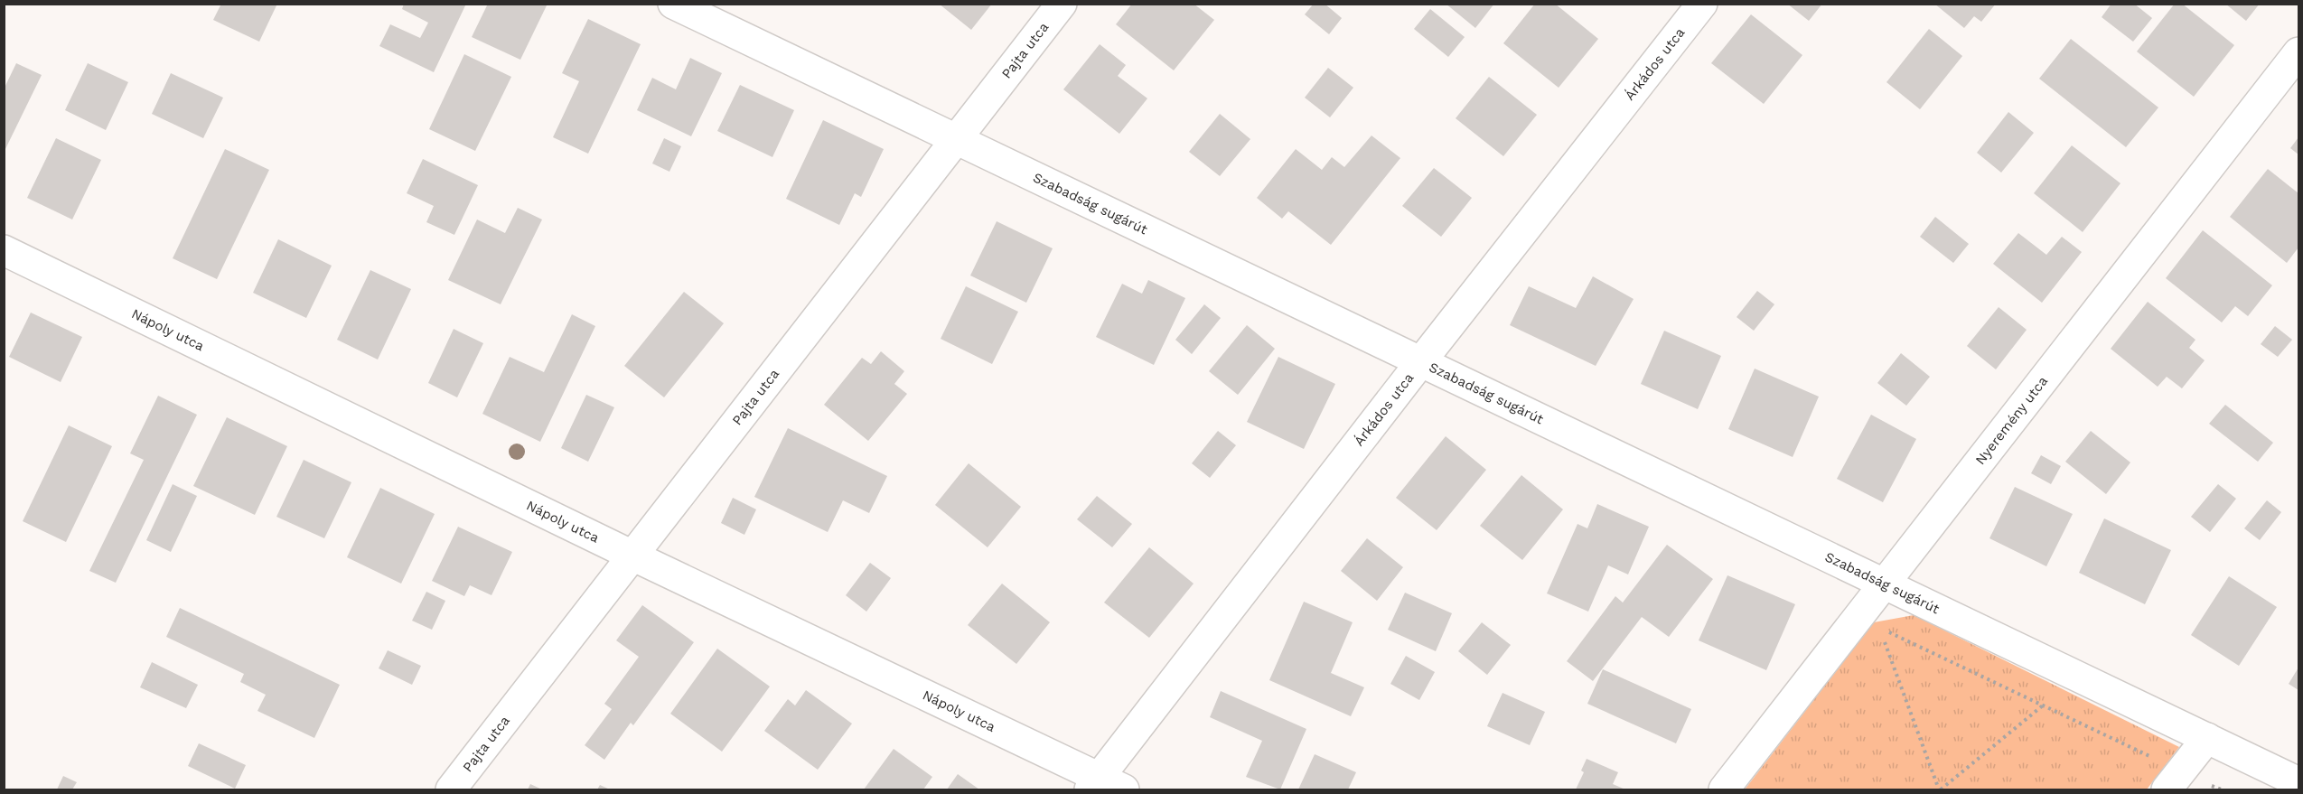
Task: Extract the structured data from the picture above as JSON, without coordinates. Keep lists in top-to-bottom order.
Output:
{
  "streets": {
    "street": [
      "Pajta utca",
      "Árkádos utca",
      "Szabadság sugárút",
      "Nápoly utca",
      "Nyeremény utca"
    ]
  },
  "crossings": [
    ["Pajta utca", "Szabadság sugárút"],
    ["Pajta utca", "Nápoly utca"],
    ["Árkádos utca", "Szabadság sugárút"],
    ["Árkádos utca", "Nápoly utca"],
    ["Szabadság sugárút", "Nyeremény utca"]
  ]
}
